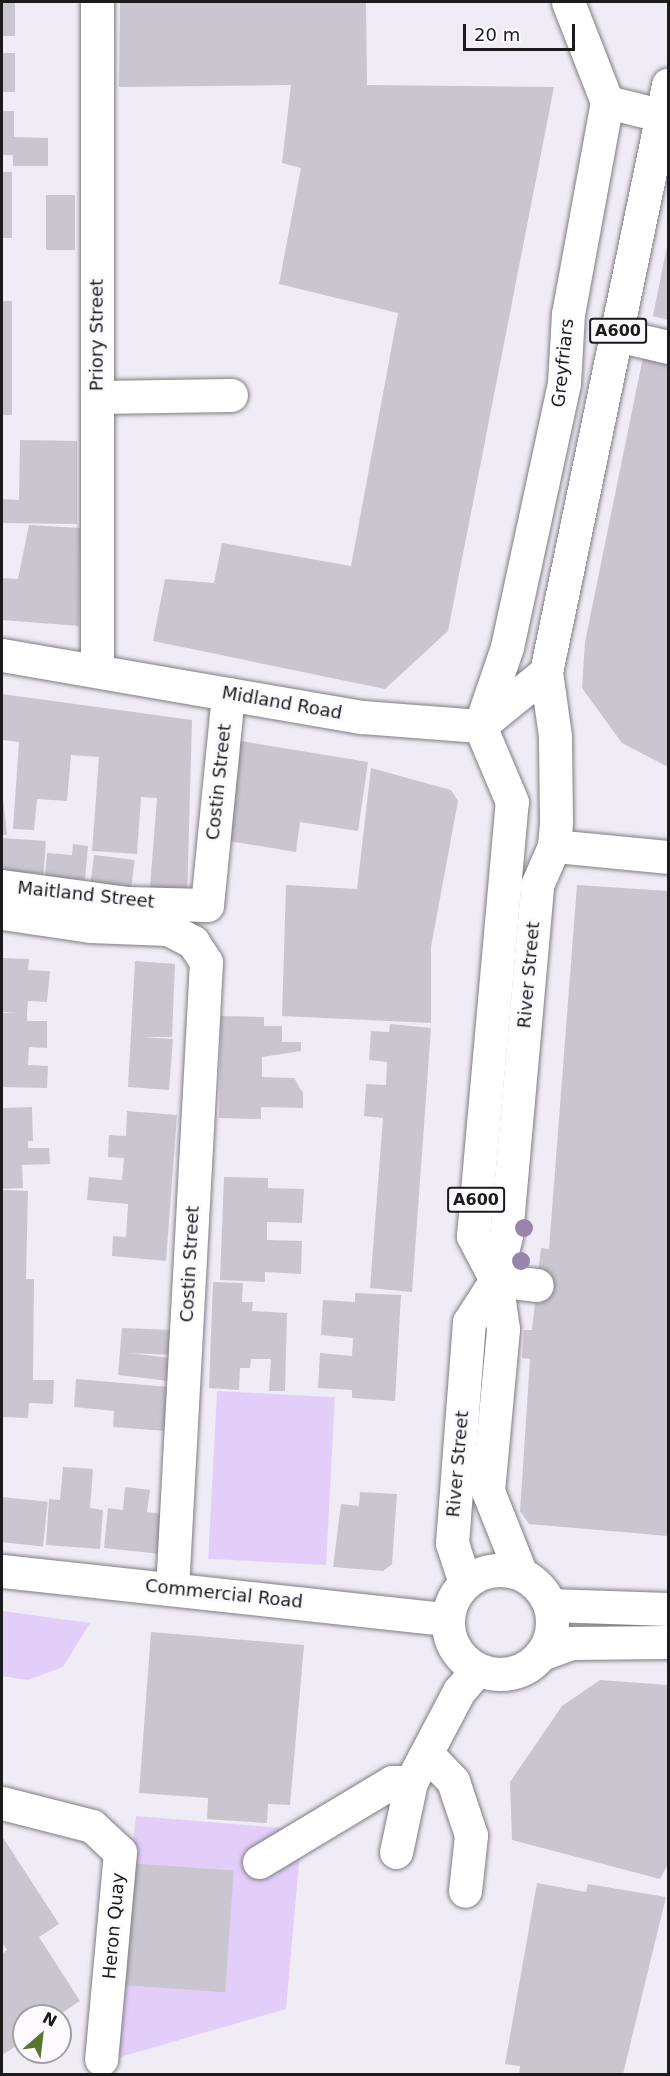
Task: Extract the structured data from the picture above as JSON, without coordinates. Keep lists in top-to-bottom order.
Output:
{
  "streets": {
    "main road": [
      "A600",
      "Priory Street",
      "Greyfriars",
      "Midland Road",
      "Costin Street",
      "Maitland Street",
      "River Street",
      "Commercial Road",
      "Heron Quay"
    ]
  },
  "crossings": [
    ["A600", "River Street"],
    ["Priory Street", "Midland Road"],
    ["Greyfriars", "Midland Road"],
    ["Greyfriars", "River Street"],
    ["Midland Road", "Costin Street"],
    ["Midland Road", "River Street"],
    ["Costin Street", "Maitland Street"],
    ["Costin Street", "Commercial Road"],
    ["River Street", "Commercial Road"]
  ],
  "scale_bar": "20 m",
  "north": "top right"
}
